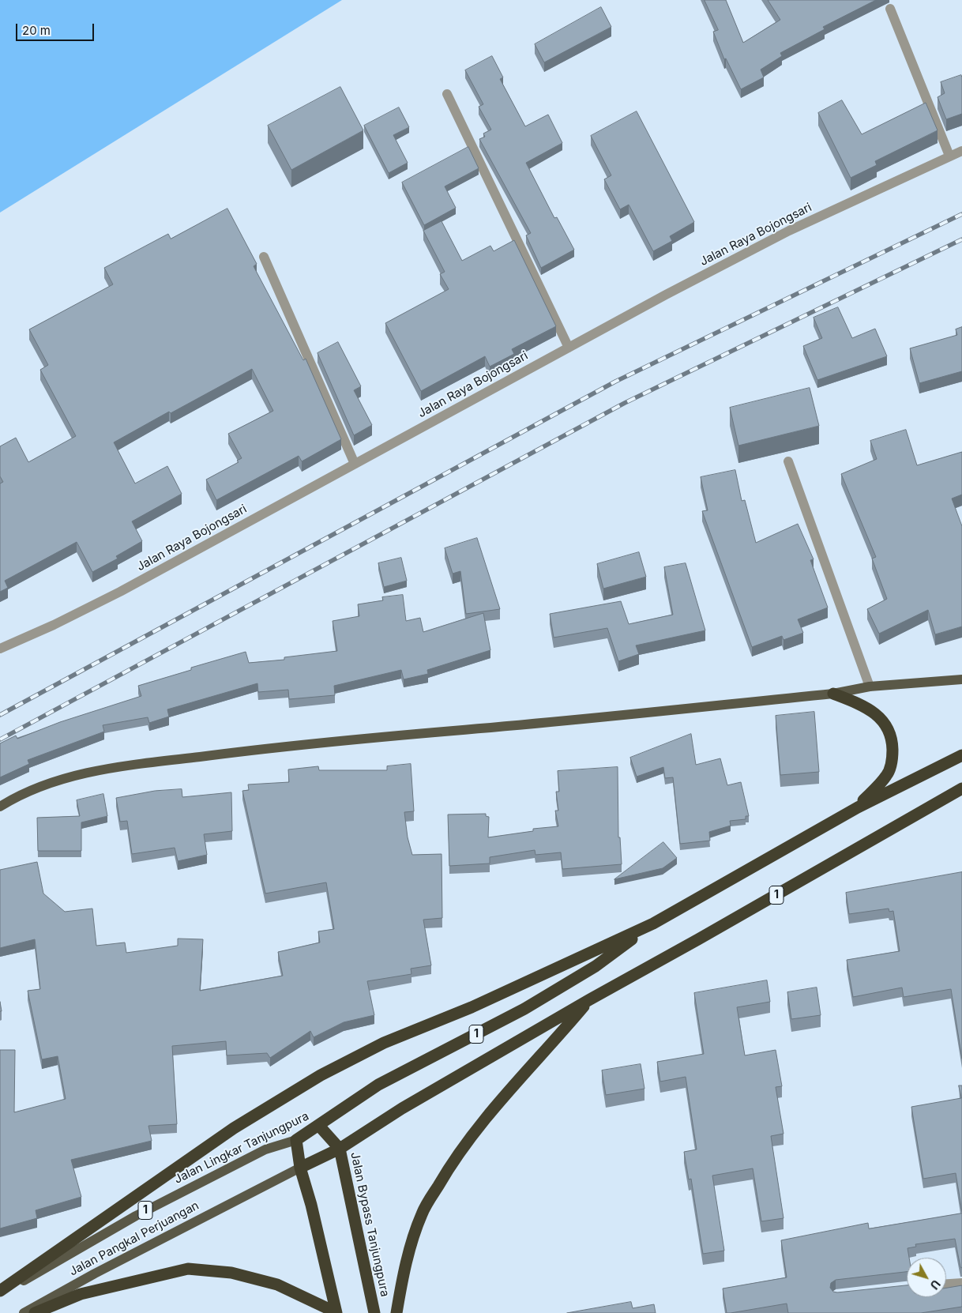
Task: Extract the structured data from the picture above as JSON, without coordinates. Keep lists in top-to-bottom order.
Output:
{
  "streets": {
    "highway": ["1", "Jalan Lingkar Tanjungpura", "Jalan Bypass Tanjungpura"],
    "main road": ["Jalan Pangkal Perjuangan"],
    "street": ["Jalan Raya Bojongsari"]
  },
  "crossings": [
    ["1", "Jalan Lingkar Tanjungpura"],
    ["1", "Jalan Bypass Tanjungpura"],
    ["1", "Jalan Pangkal Perjuangan"],
    ["Jalan Lingkar Tanjungpura", "Jalan Bypass Tanjungpura"]
  ],
  "scale_bar": "20 m",
  "north": "bottom right"
}
